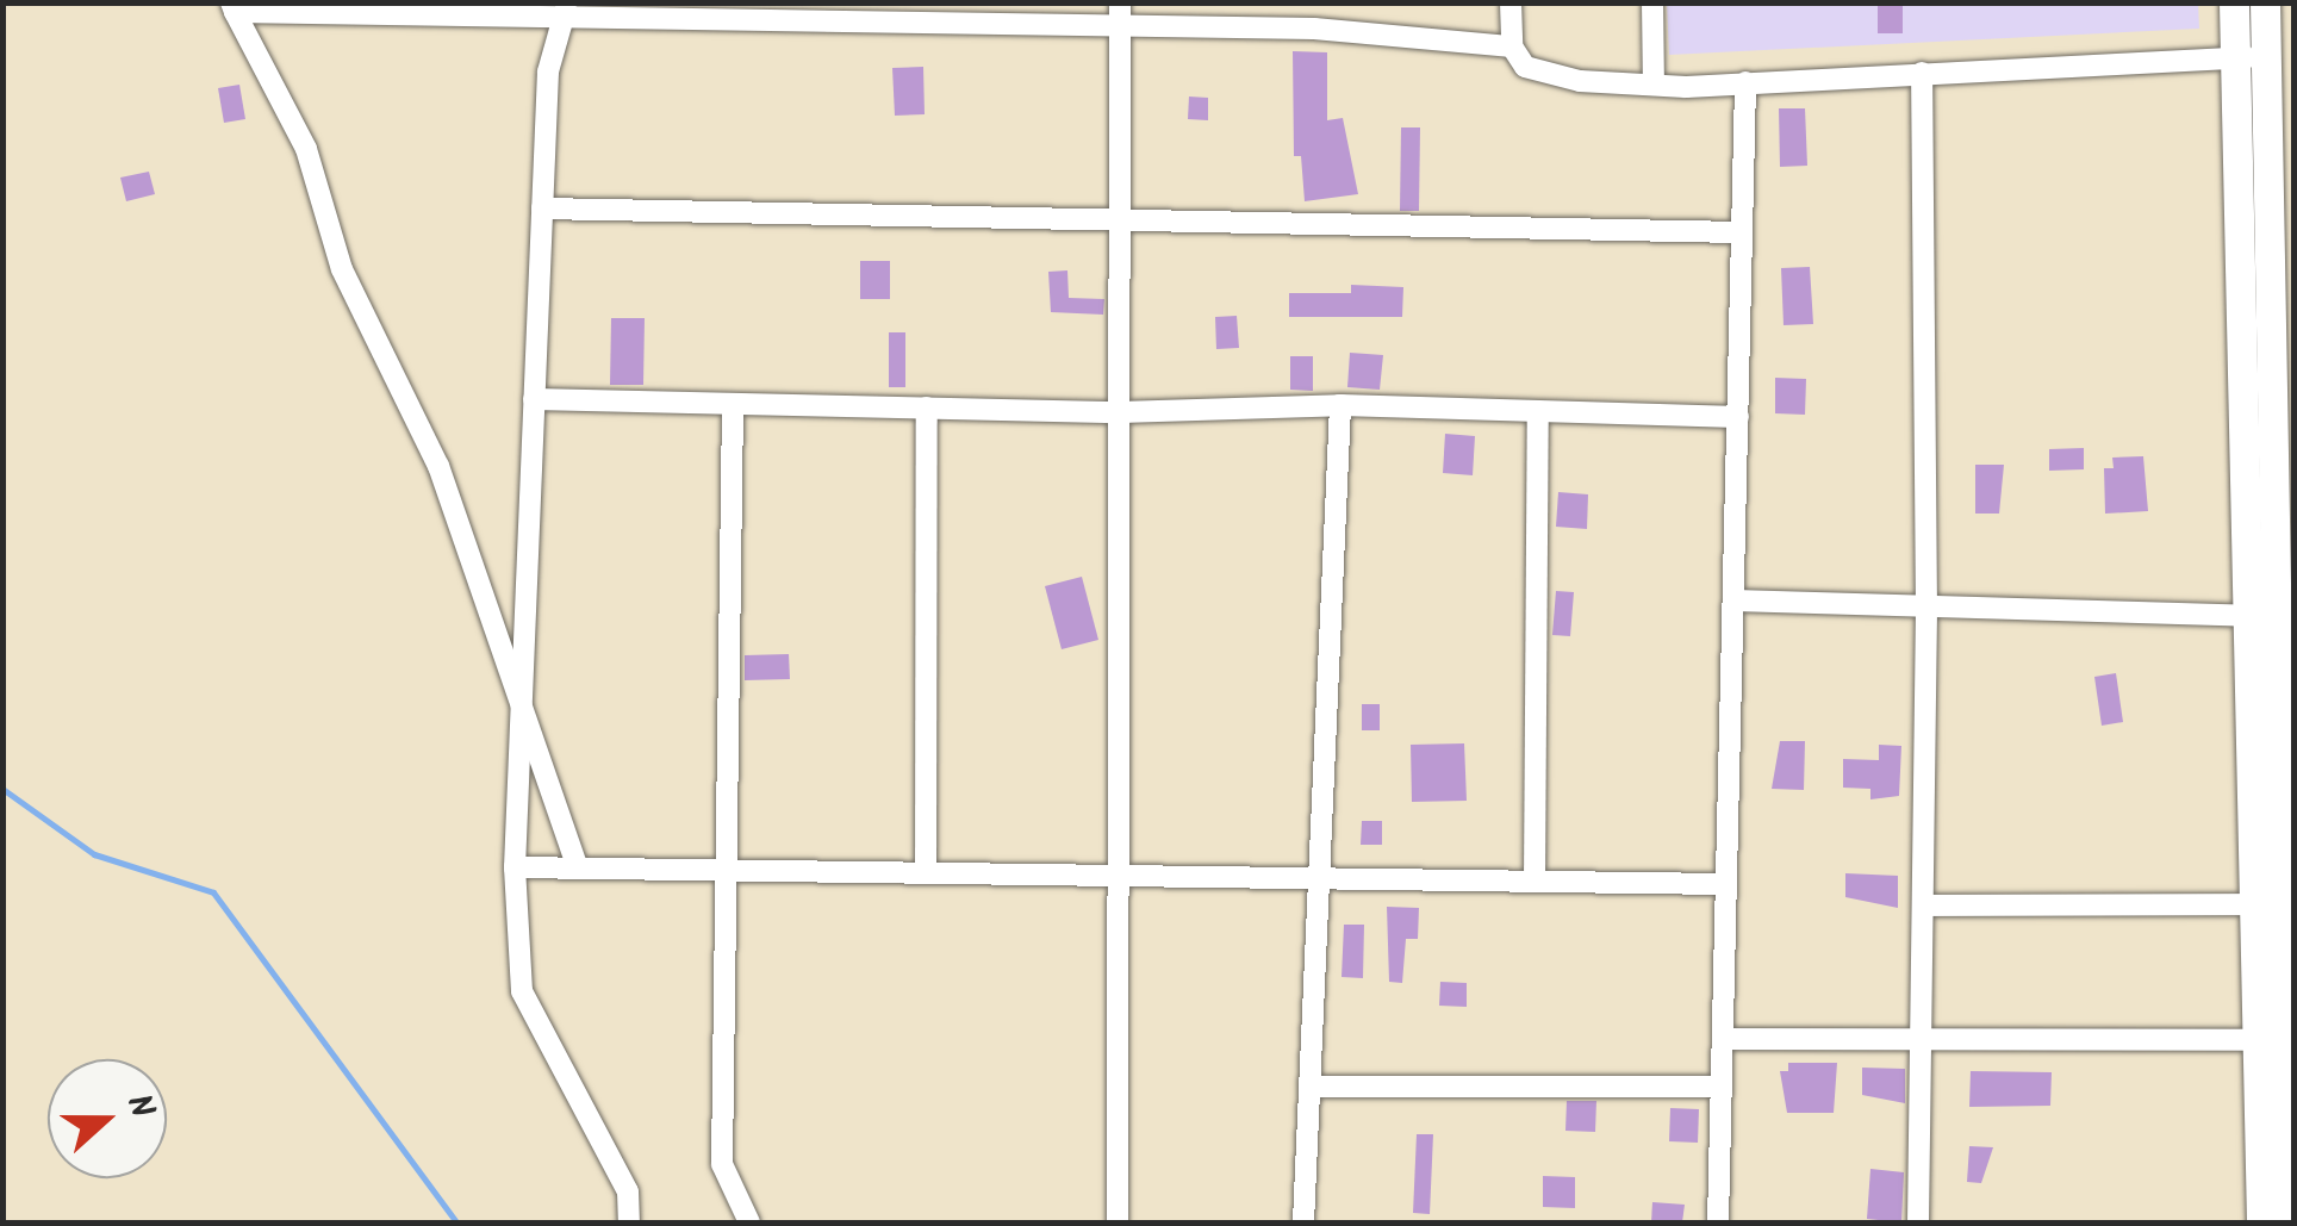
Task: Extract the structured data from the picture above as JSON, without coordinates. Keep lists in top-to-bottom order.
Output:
{
  "north": "right"
}
